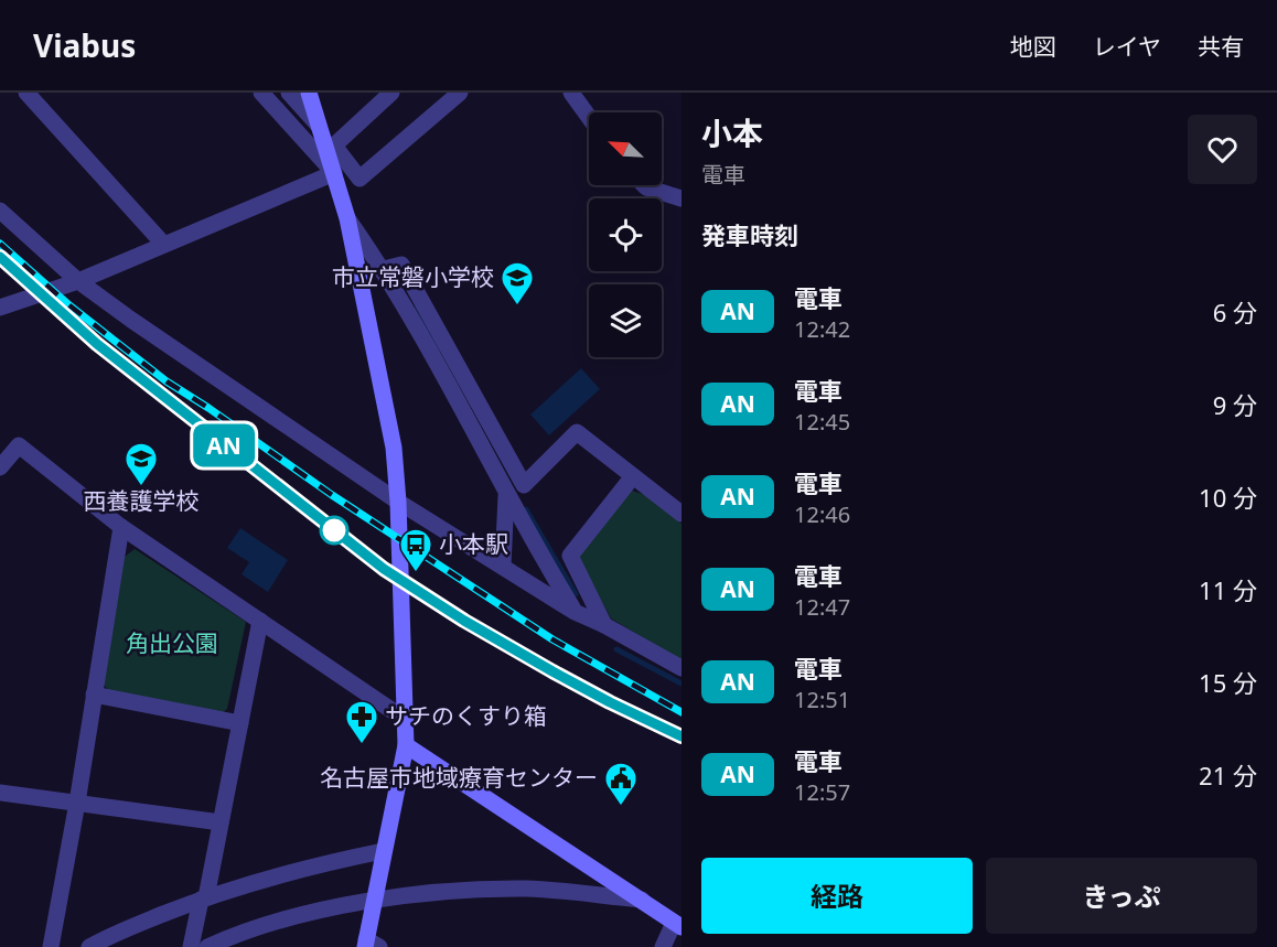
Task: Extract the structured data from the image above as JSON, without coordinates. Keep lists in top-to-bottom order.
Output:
{
  "parks": ["角出公園"],
  "places": {
    "school or university": ["市立常磐小学校", "西養護学校"],
    "bus stop": ["小本駅"],
    "pharmacy": ["サチのくすり箱"],
    "public building": ["名古屋市地域療育センター"]
  },
  "north": "top left",
  "page": {
    "header": "Viabus",
    "nav": ["地図", "レイヤ", "共有"],
    "on_map": "AN",
    "heading": [
      ["小本", "電車"],
      "発車時刻"
    ],
    "list": [
      {
        "mark": "AN",
        "name": "電車",
        "note": "12:42",
        "value": "6 分"
      },
      {
        "mark": "AN",
        "name": "電車",
        "note": "12:45",
        "value": "9 分"
      },
      {
        "mark": "AN",
        "name": "電車",
        "note": "12:46",
        "value": "10 分"
      },
      {
        "mark": "AN",
        "name": "電車",
        "note": "12:47",
        "value": "11 分"
      },
      {
        "mark": "AN",
        "name": "電車",
        "note": "12:51",
        "value": "15 分"
      },
      {
        "mark": "AN",
        "name": "電車",
        "note": "12:57",
        "value": "21 分"
      }
    ],
    "buttons": ["経路", "きっぷ"]
  }
}
